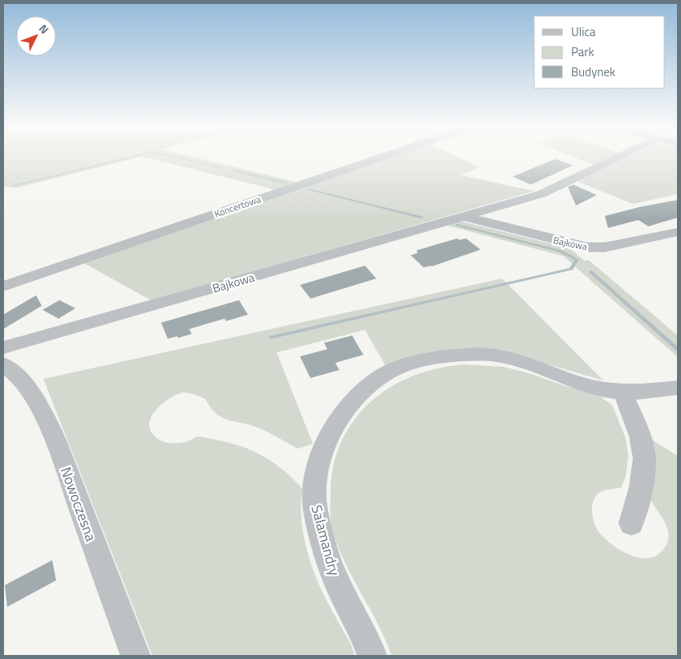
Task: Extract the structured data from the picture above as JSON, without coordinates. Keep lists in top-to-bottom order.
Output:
{
  "streets": {
    "street": [
      "Koncertowa",
      "Bajkowa",
      "Nowoczesna",
      "Salamandry"
    ]
  },
  "legend": ["Ulica", "Park", "Budynek"],
  "north": "top right"
}
